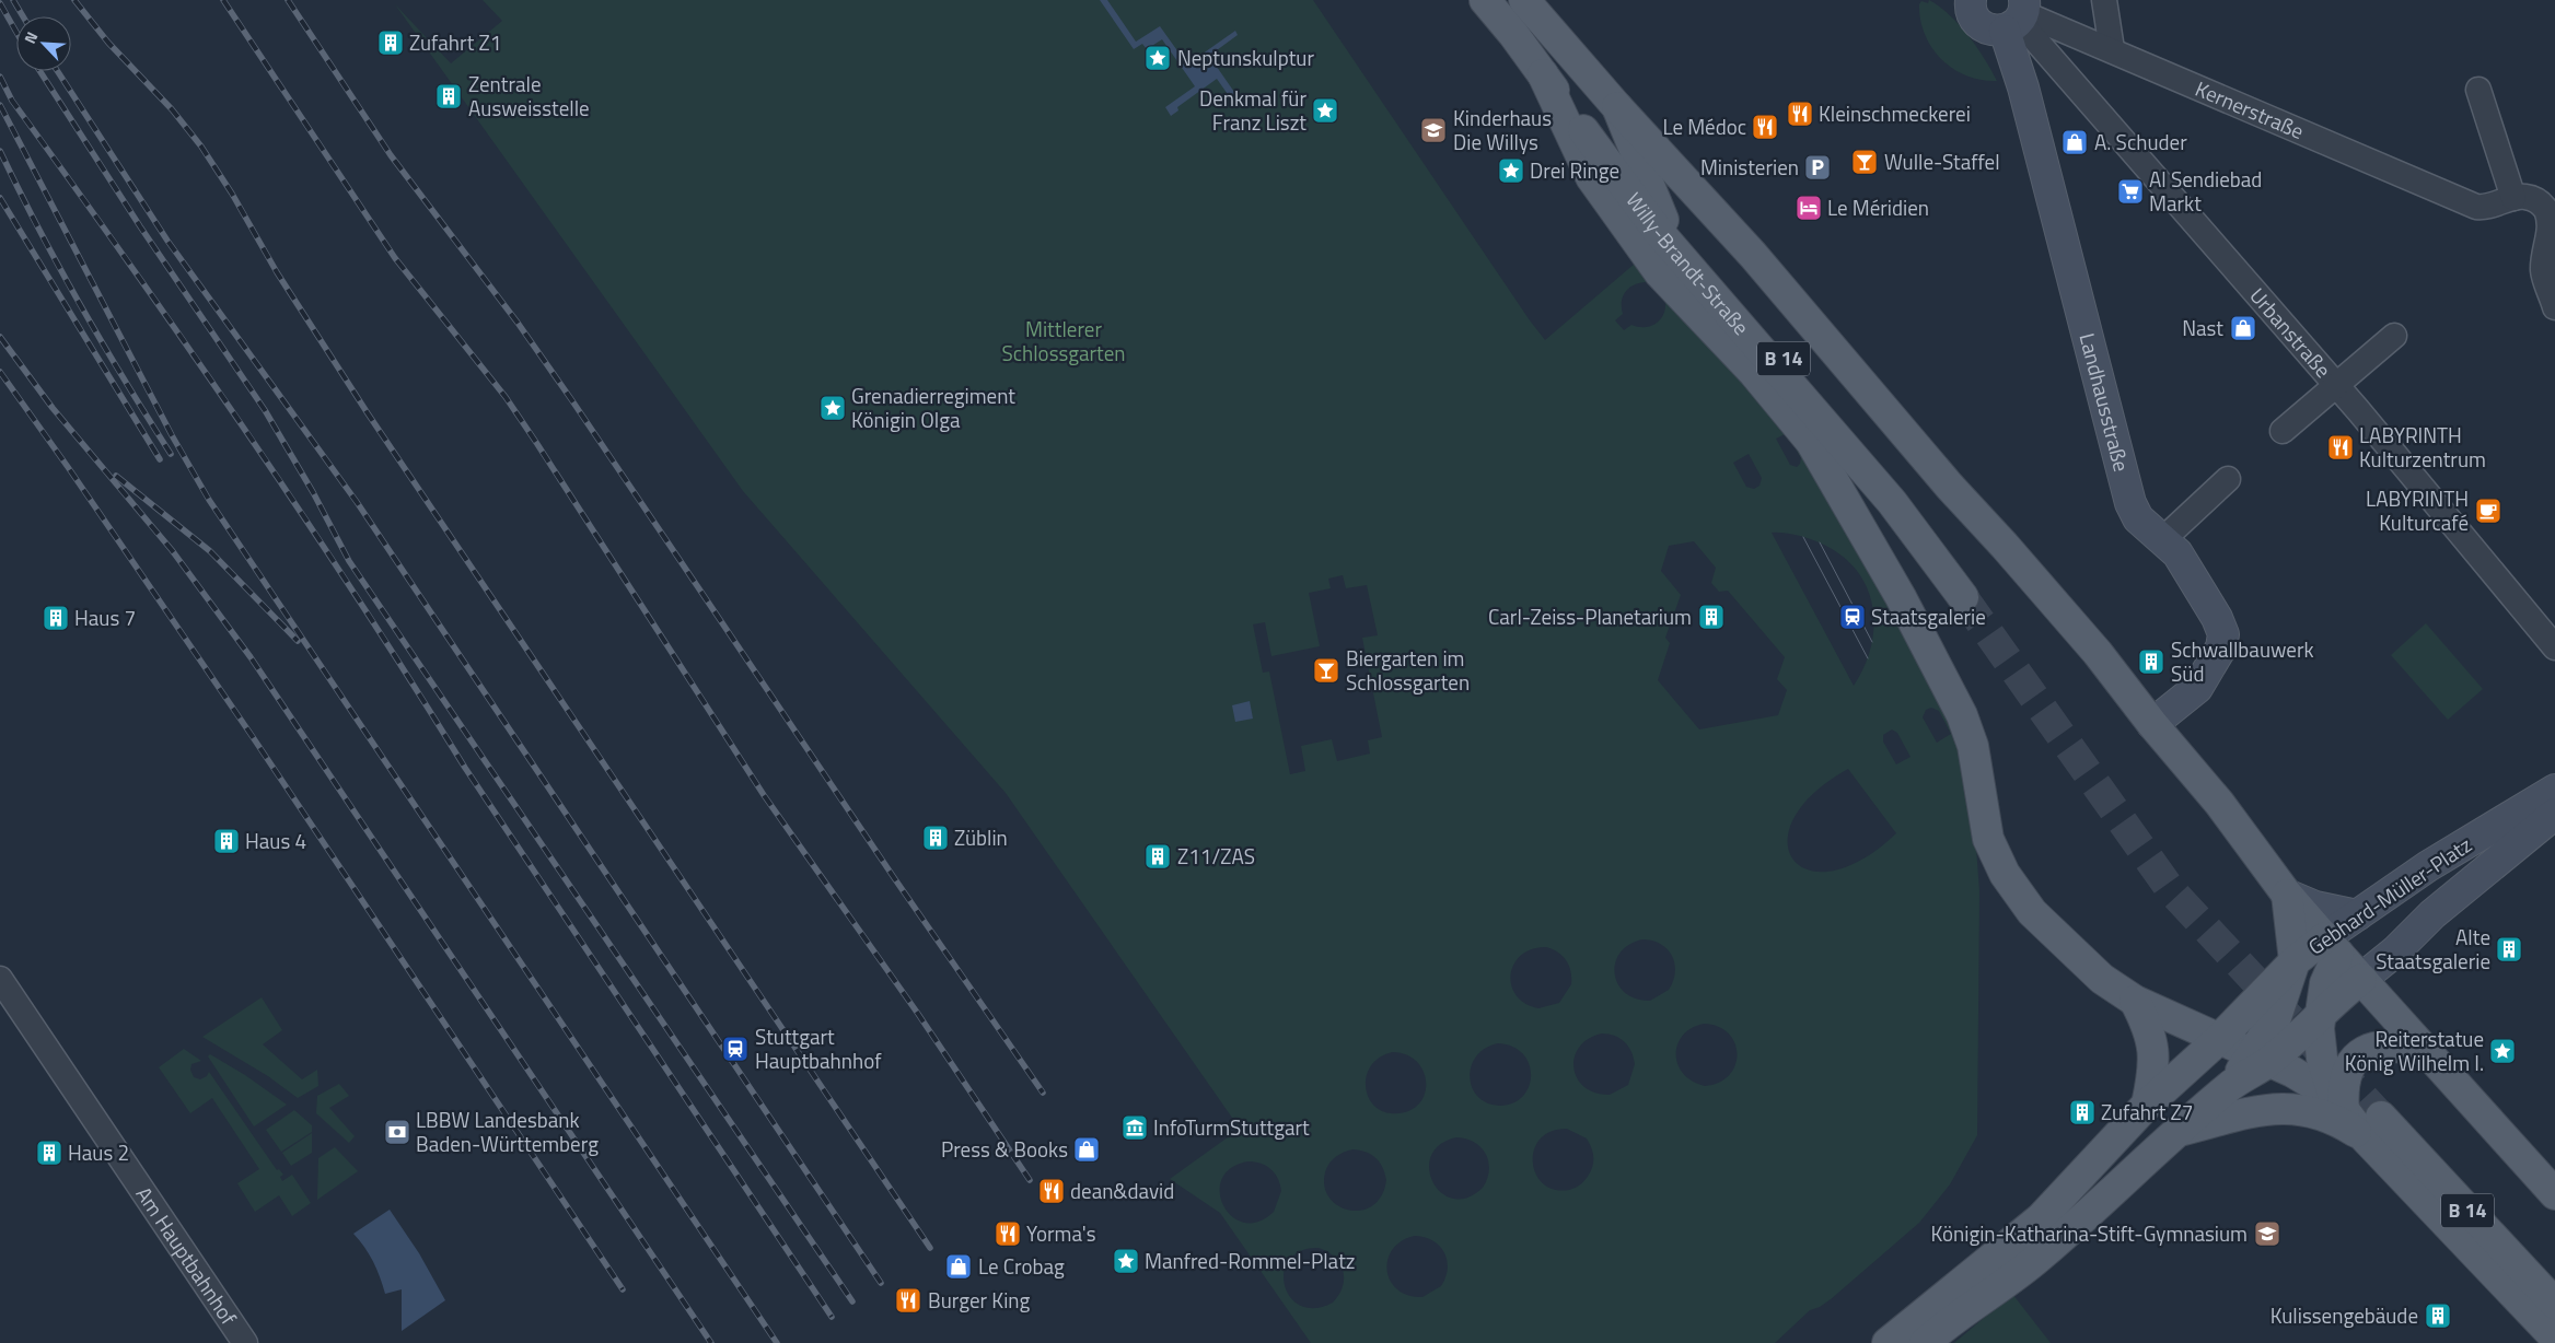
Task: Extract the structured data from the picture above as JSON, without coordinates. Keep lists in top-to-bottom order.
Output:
{
  "streets": {
    "main road": ["Willy-Brandt-Straße", "B 14", "Gebhard-Müller-Platz"],
    "street": [
      "Kernerstraße",
      "Urbanstraße",
      "Landhausstraße",
      "Am Hauptbahnhof"
    ]
  },
  "crossings": [
    ["Kernerstraße", "Urbanstraße"],
    ["Kernerstraße", "Landhausstraße"],
    ["Urbanstraße", "Landhausstraße"]
  ],
  "parks": ["Mittlerer Schlossgarten"],
  "places": {
    "building": [
      "Zufahrt Z1",
      "Zentrale Ausweisstelle",
      "Carl-Zeiss-Planetarium",
      "Haus 7",
      "Schwallbauwerk Süd",
      "Züblin",
      "Haus 4",
      "Z11/ZAS",
      "Alte Staatsgalerie",
      "Zufahrt Z7",
      "Haus 2",
      "Kulissengebäude"
    ],
    "place": [
      "Neptunskulptur",
      "Denkmal für Franz Liszt",
      "Drei Ringe",
      "Grenadierregiment Königin Olga",
      "Reiterstatue König Wilhelm I.",
      "Manfred-Rommel-Platz"
    ],
    "restaurant": [
      "Kleinschmeckerei",
      "Le Médoc",
      "LABYRINTH Kulturzentrum",
      "dean&david",
      "Yorma's",
      "Burger King"
    ],
    "school or university": ["Kinderhaus Die Willys", "Königin-Katharina-Stift-Gymnasium"],
    "shop": [
      "A. Schuder",
      "Nast",
      "Press & Books",
      "Le Crobag"
    ],
    "bar": ["Wulle-Staffel", "Biergarten im Schlossgarten"],
    "parking": ["Ministerien"],
    "supermarket": ["Al Sendiebad Markt"],
    "hotel": ["Le Méridien"],
    "cafe": ["LABYRINTH Kulturcafé"],
    "station": ["Staatsgalerie", "Stuttgart Hauptbahnhof"],
    "museum": ["InfoTurmStuttgart"],
    "bank": ["LBBW Landesbank Baden-Württemberg"]
  },
  "north": "top left"
}
